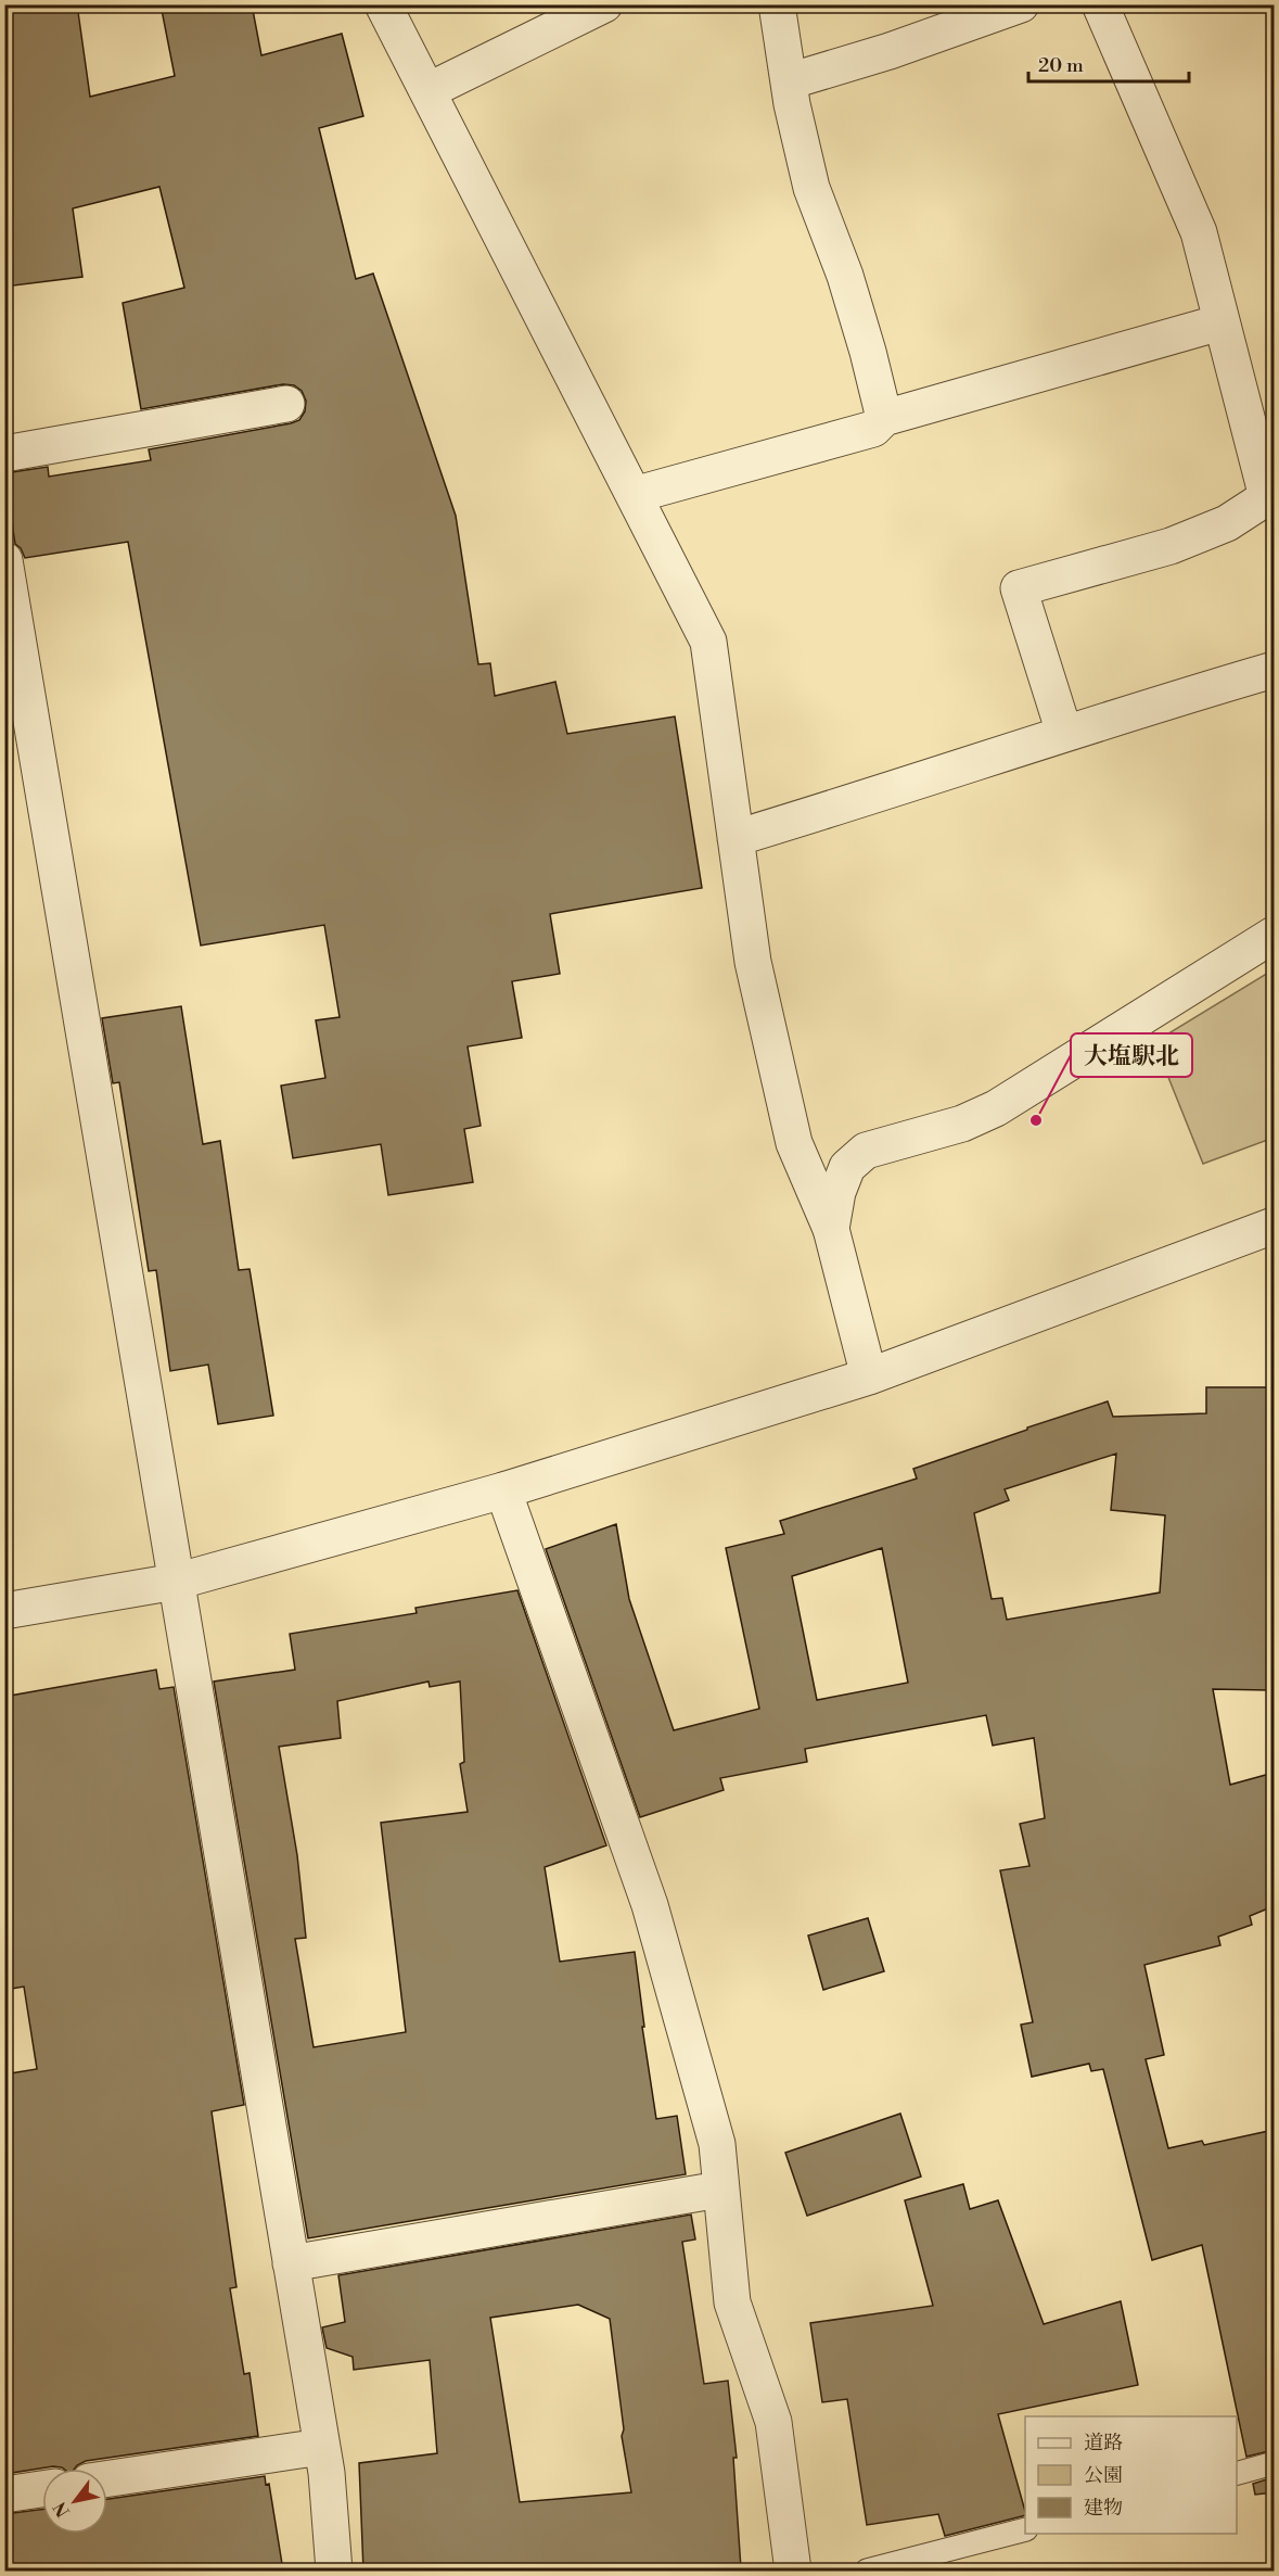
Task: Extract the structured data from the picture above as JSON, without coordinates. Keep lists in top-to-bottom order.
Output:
{
  "places": ["大塩駅北"],
  "legend": ["道路", "公園", "建物"],
  "scale_bar": "20 m",
  "north": "bottom left"
}
